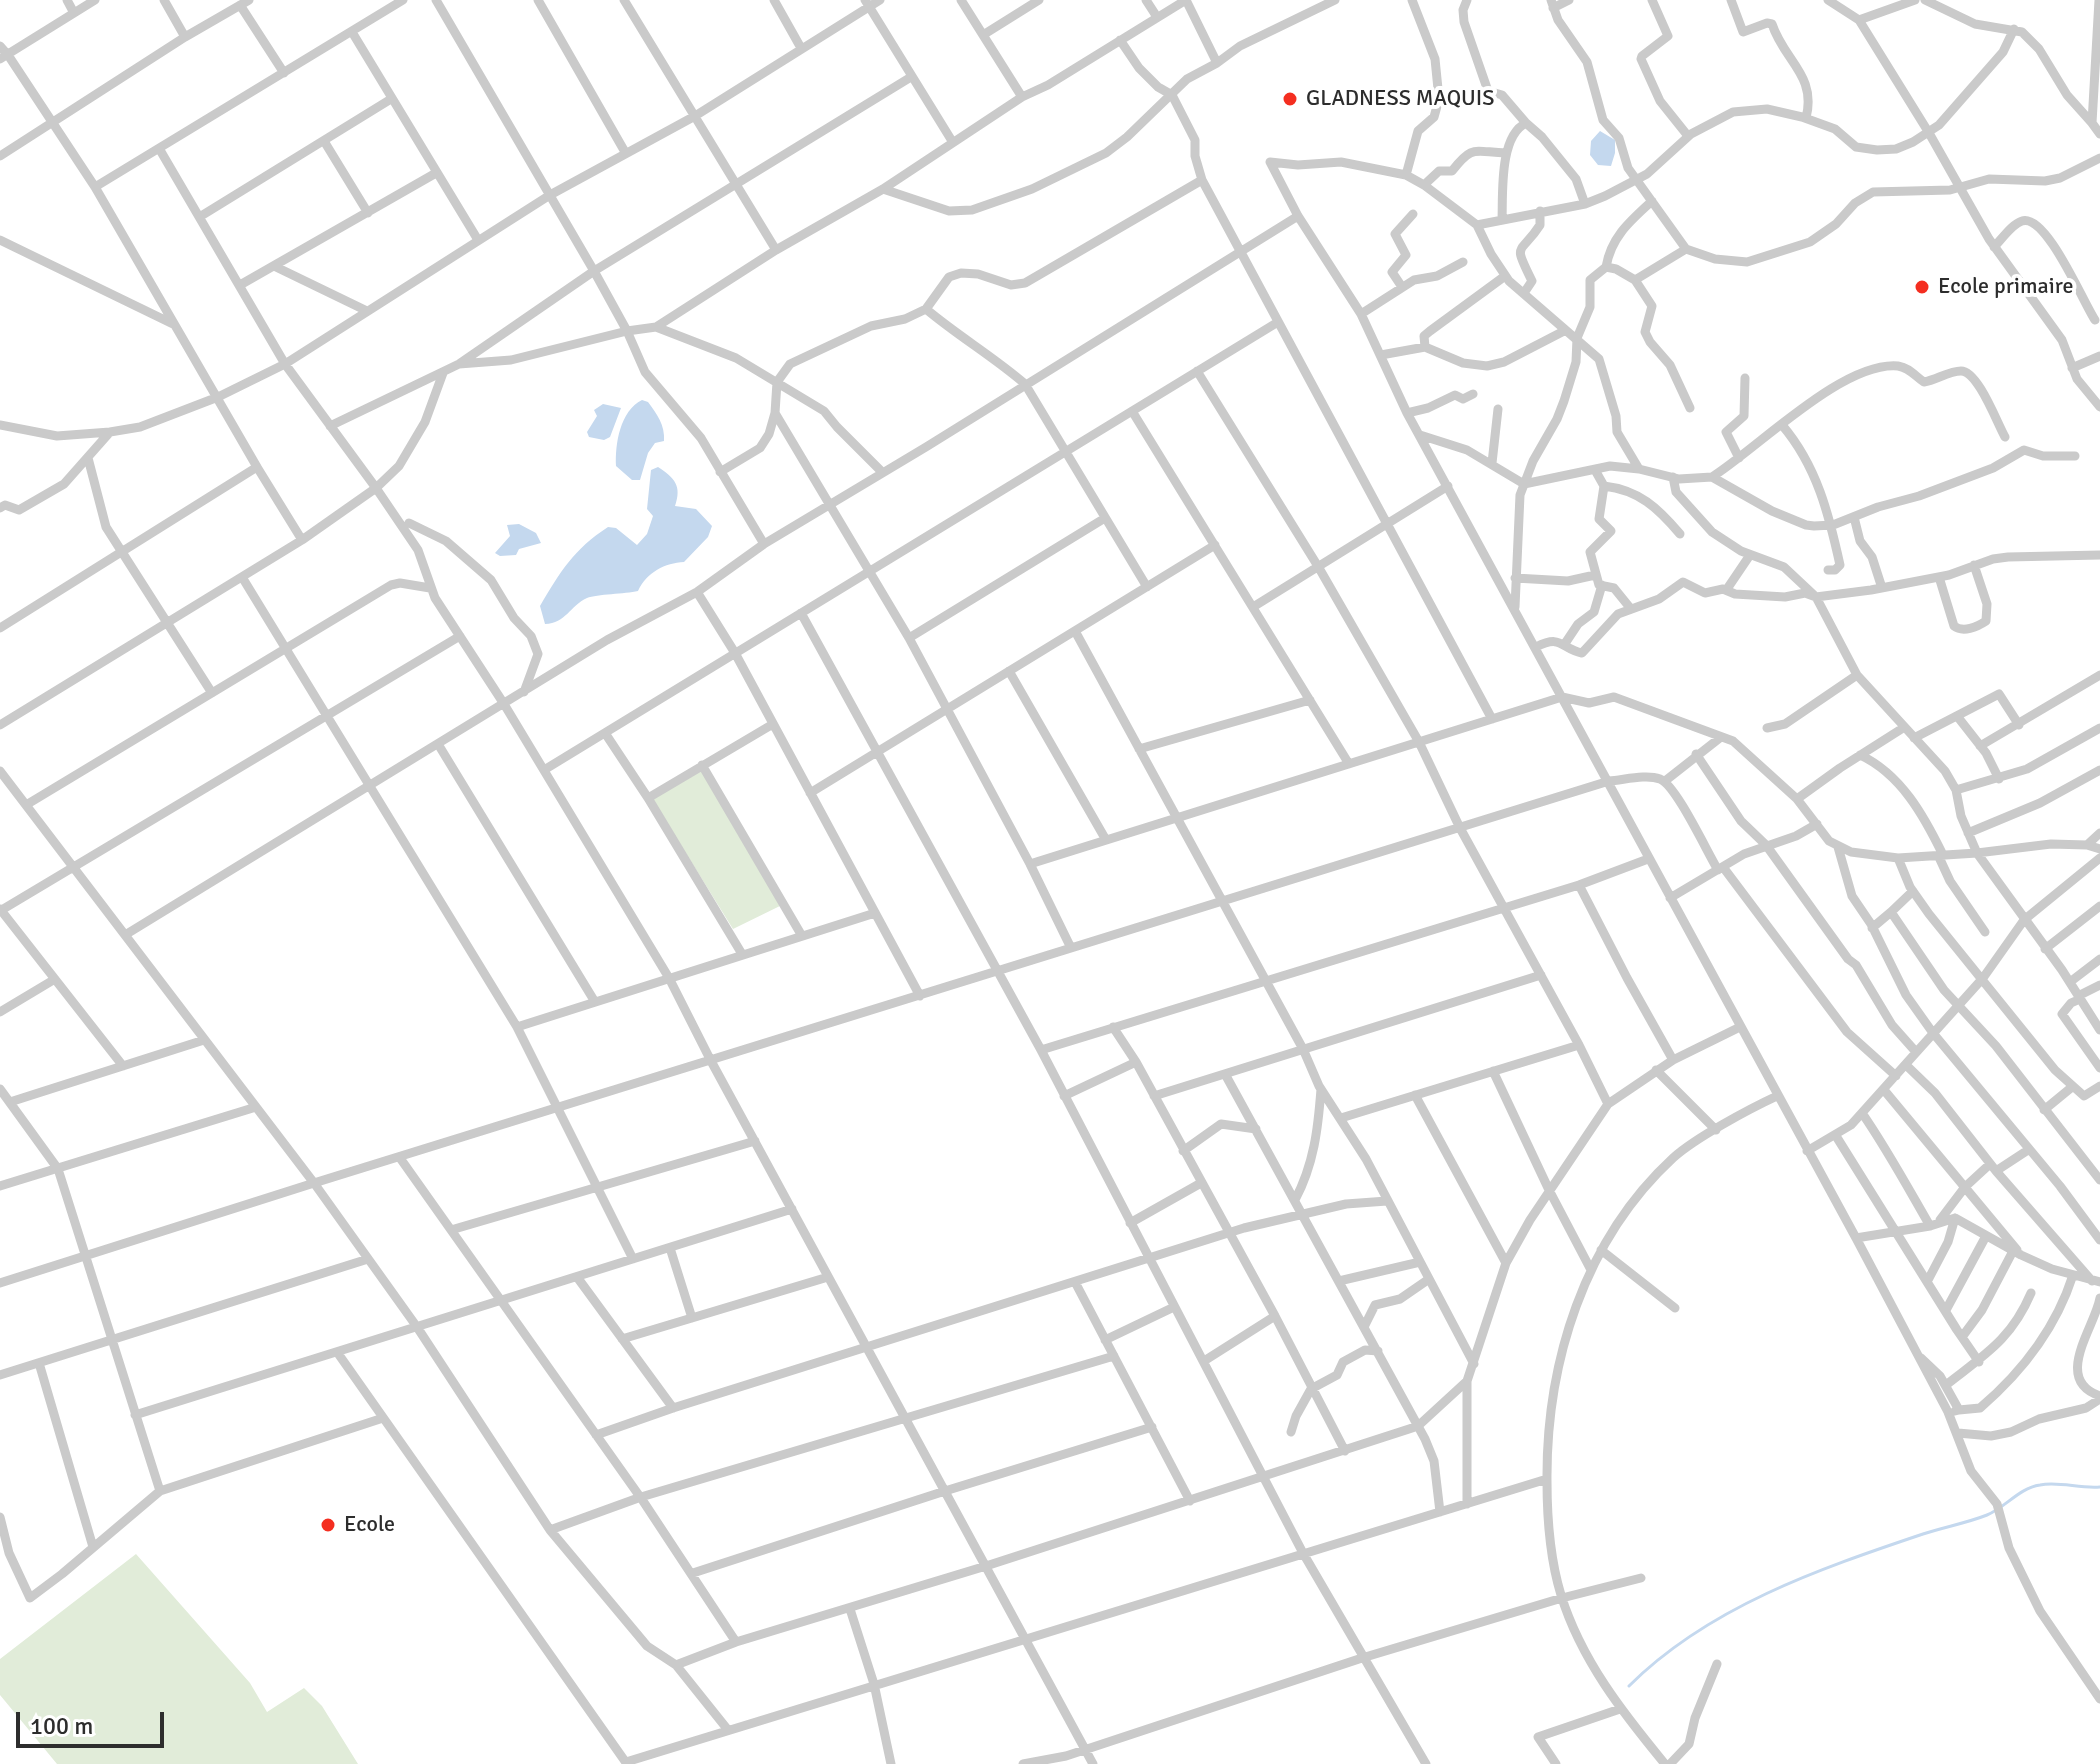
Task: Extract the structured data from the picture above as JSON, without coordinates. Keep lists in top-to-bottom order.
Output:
{
  "places": ["GLADNESS MAQUIS", "Ecole primaire", "Ecole"],
  "scale_bar": "100 m"
}
